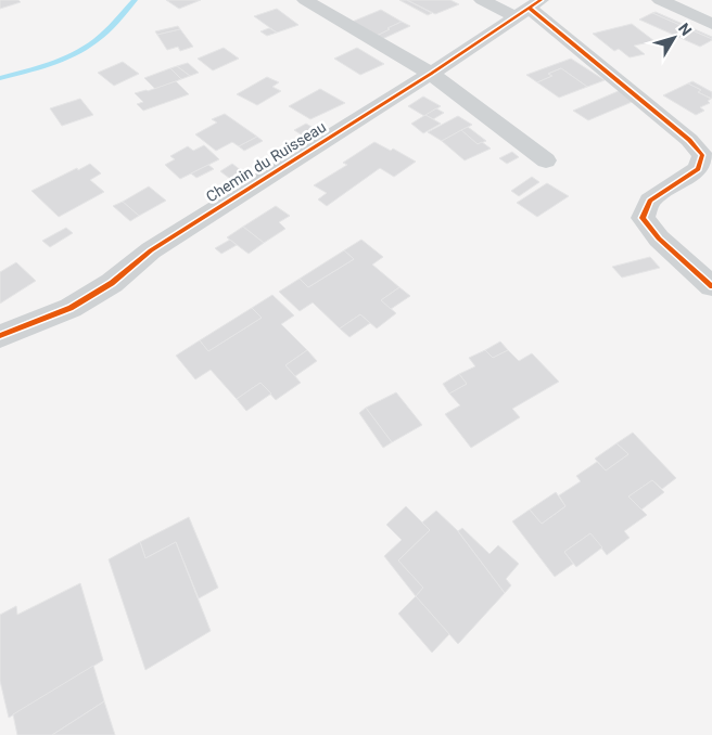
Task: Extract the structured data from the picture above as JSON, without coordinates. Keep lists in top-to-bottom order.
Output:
{
  "streets": {
    "street": ["Chemin du Ruisseau"]
  },
  "north": "top right"
}
